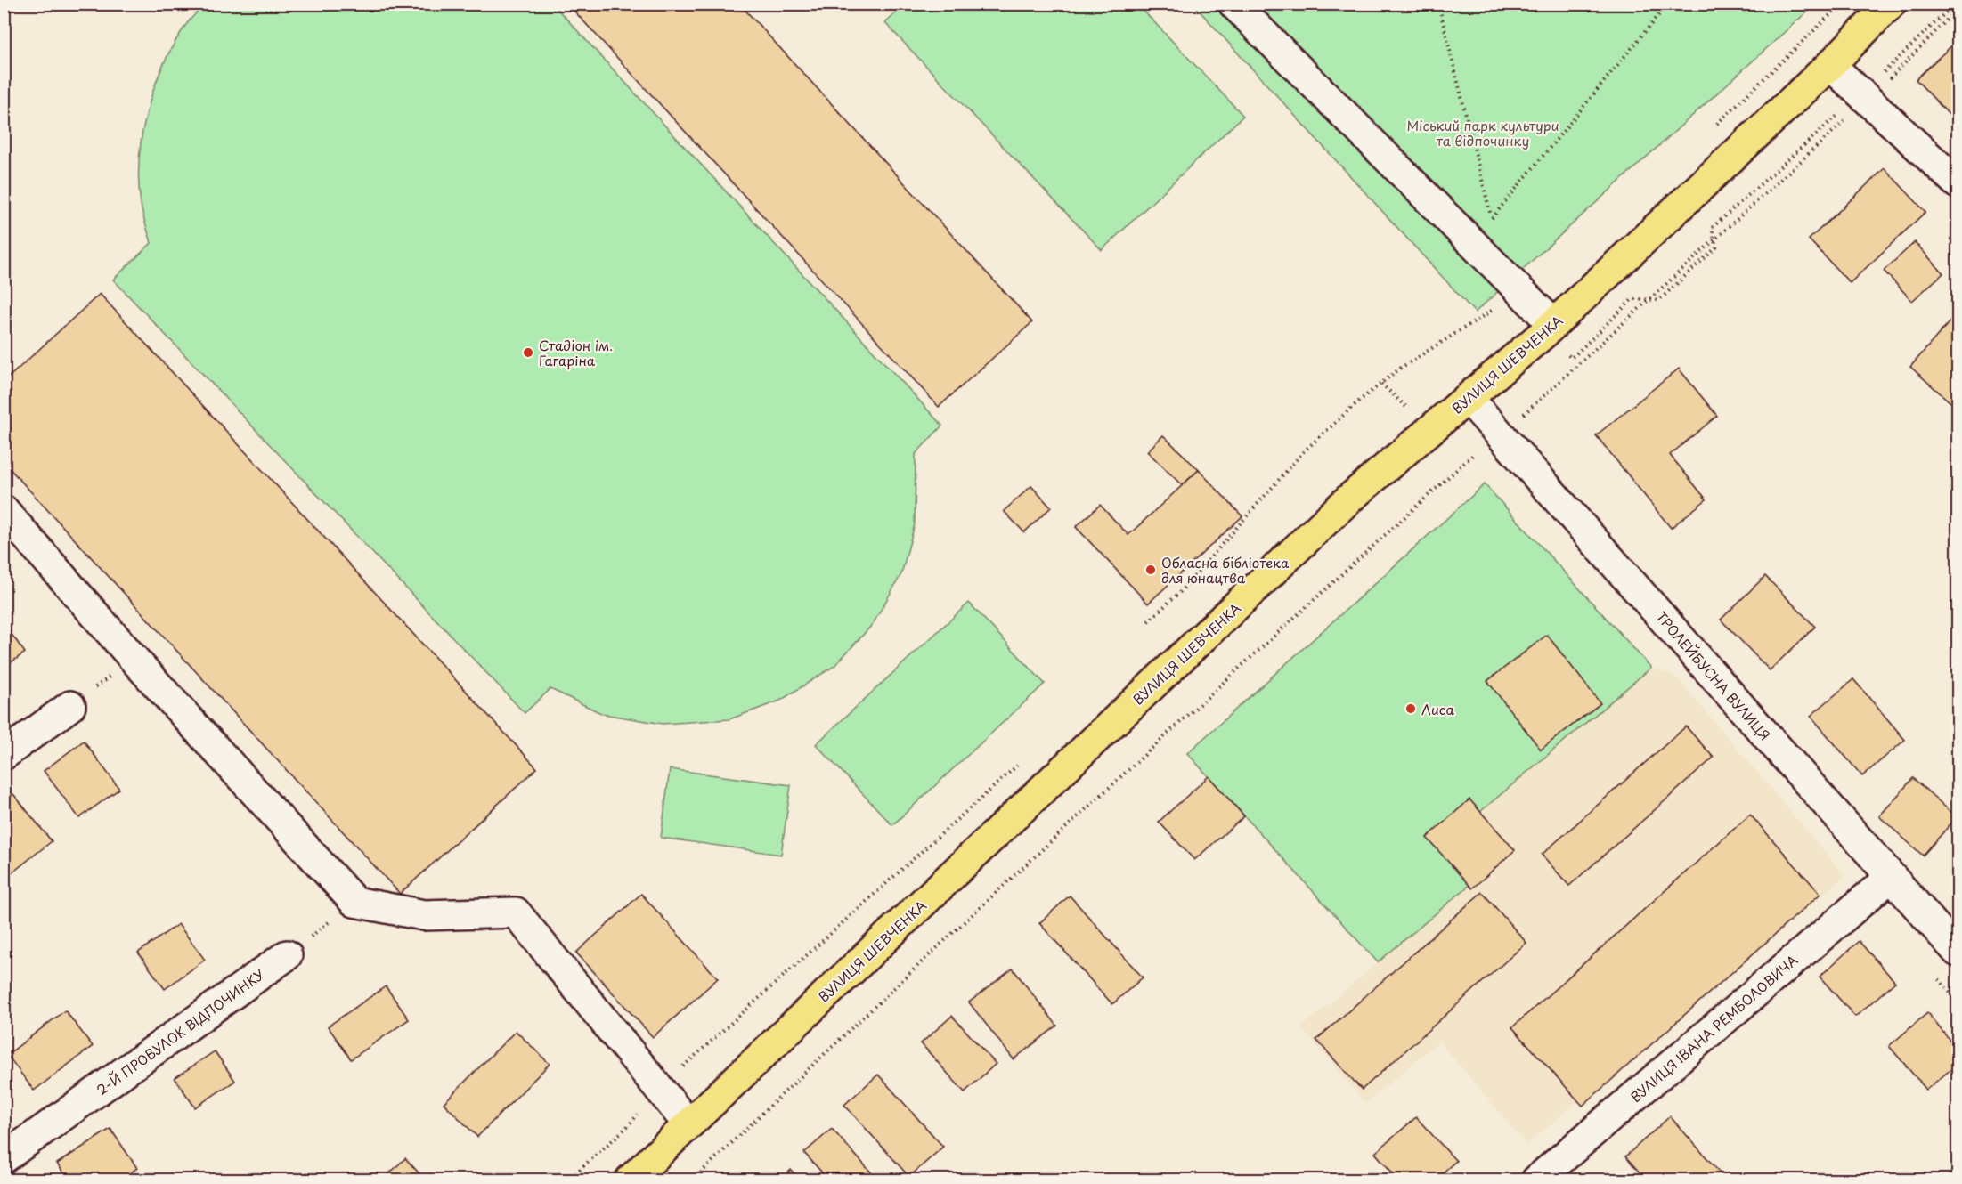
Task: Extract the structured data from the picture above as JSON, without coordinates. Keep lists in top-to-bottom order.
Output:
{
  "streets": {
    "main road": ["ВУЛИЦЯ ШЕВЧЕНКА"],
    "street": ["ТРОЛЕЙБУСНА ВУЛИЦЯ", "ВУЛИЦЯ ІВАНА РЕМБОЛОВИЧА", "2-Й ПРОВУЛОК ВІДПОЧИНКУ"]
  },
  "crossings": [
    ["ВУЛИЦЯ ШЕВЧЕНКА", "ТРОЛЕЙБУСНА ВУЛИЦЯ"],
    ["ТРОЛЕЙБУСНА ВУЛИЦЯ", "ВУЛИЦЯ ІВАНА РЕМБОЛОВИЧА"]
  ],
  "parks": ["Міський парк культури та відпочинку"],
  "places": ["Стадіон ім. Гагаріна", "Обласна бібліотека для юнацтва", "Лиса"]
}
